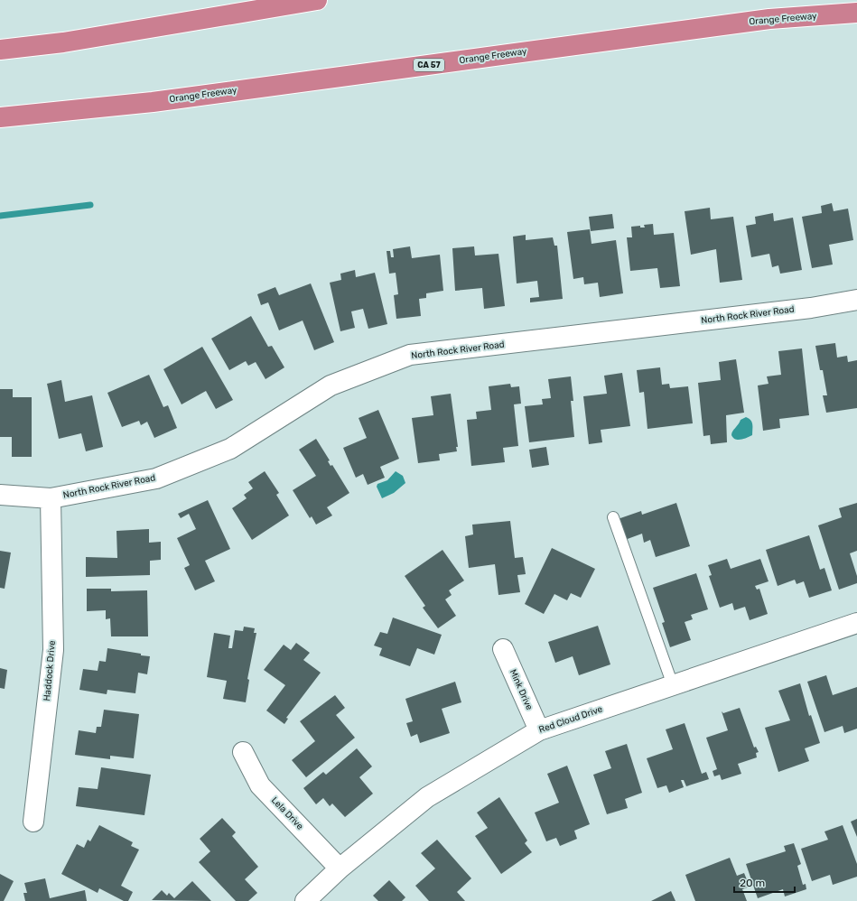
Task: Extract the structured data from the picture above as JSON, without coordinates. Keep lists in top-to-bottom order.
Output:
{
  "streets": {
    "highway": ["Orange Freeway", "CA 57"],
    "street": [
      "North Rock River Road",
      "Haddock Drive",
      "Mink Drive",
      "Red Cloud Drive",
      "Lela Drive"
    ]
  },
  "crossings": [
    ["North Rock River Road", "Haddock Drive"],
    ["Mink Drive", "Red Cloud Drive"],
    ["Red Cloud Drive", "Lela Drive"]
  ],
  "scale_bar": "20 m"
}
